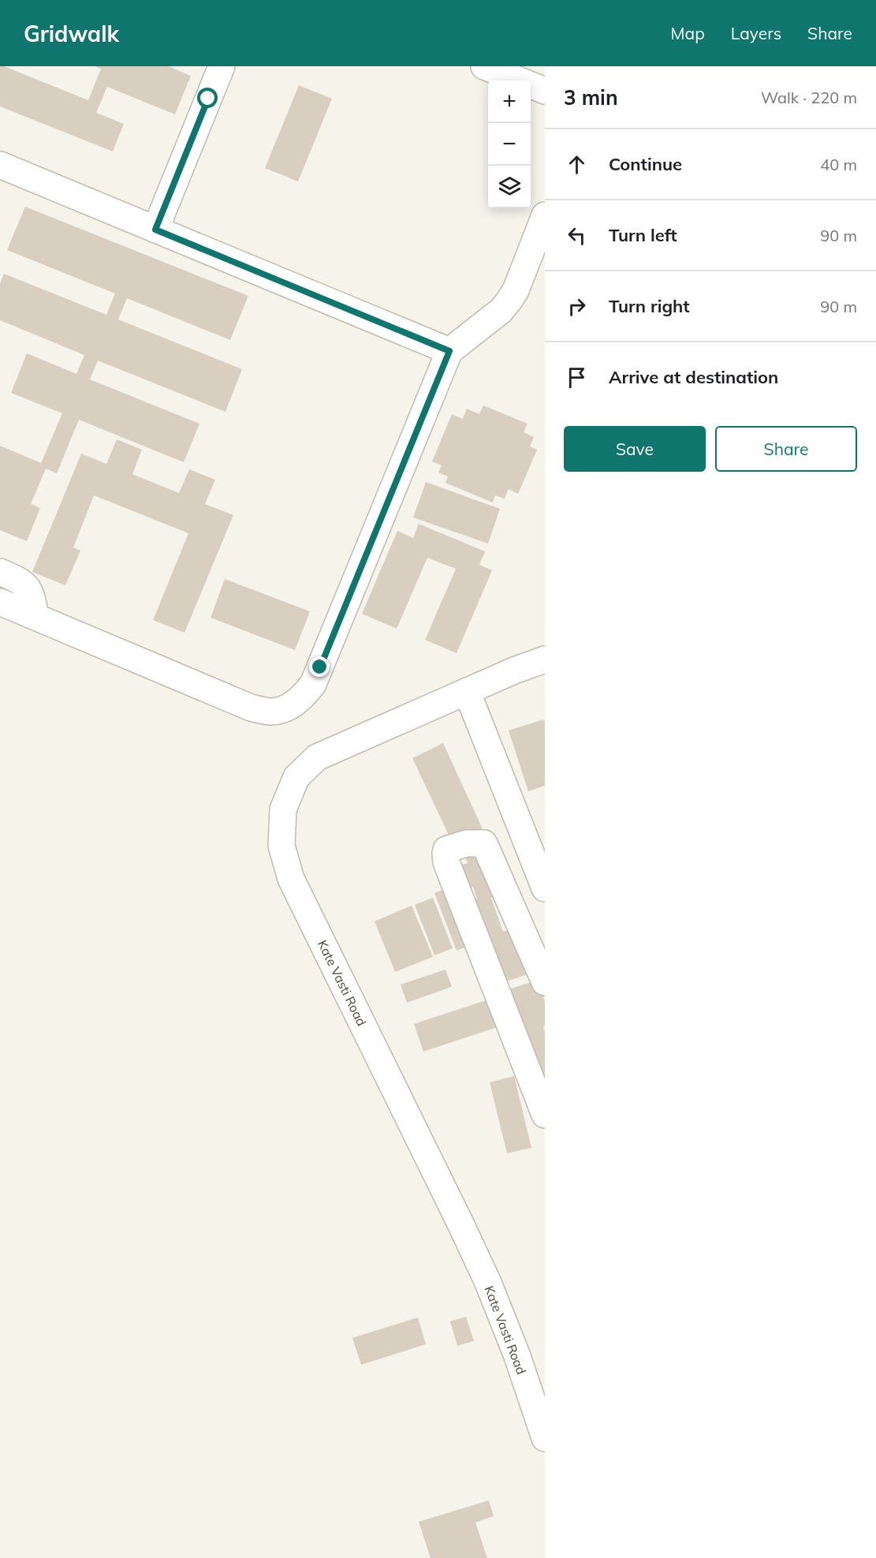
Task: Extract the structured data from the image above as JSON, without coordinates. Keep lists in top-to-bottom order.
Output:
{
  "streets": {
    "street": ["Kate Vasti Road"]
  },
  "page": {
    "header": "Gridwalk",
    "nav": ["Map", "Layers", "Share"],
    "heading": ["3 min", "Walk · 220 m"],
    "map_buttons": ["+", "−"],
    "list": [
      ["Continue", "40 m"],
      ["Turn left", "90 m"],
      ["Turn right", "90 m"],
      "Arrive at destination"
    ],
    "buttons": ["Save", "Share"]
  }
}
